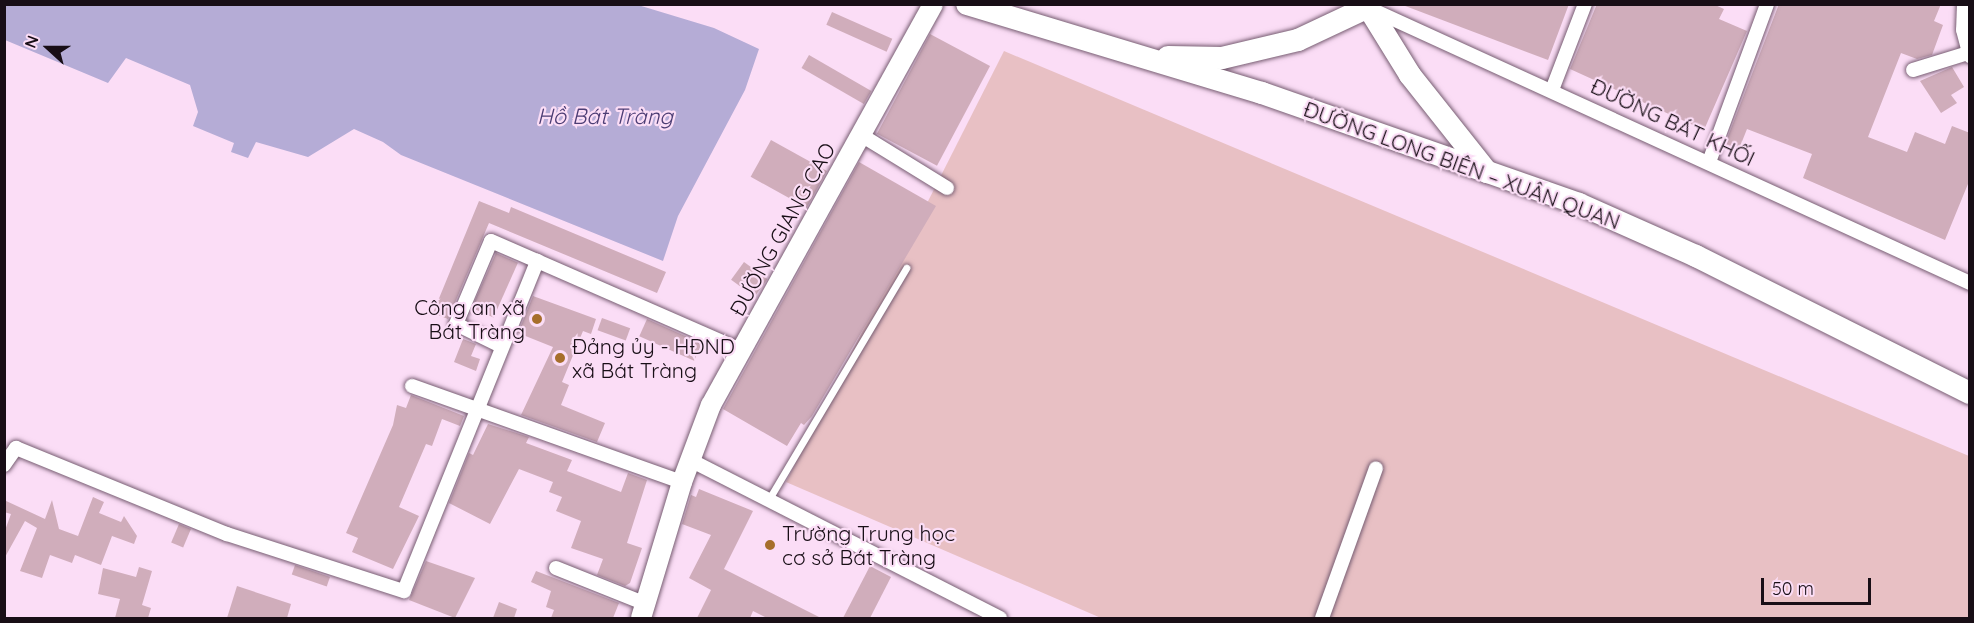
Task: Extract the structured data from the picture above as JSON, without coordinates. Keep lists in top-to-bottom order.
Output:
{
  "streets": {
    "main road": ["ĐƯỜNG LONG BIÊN – XUÂN QUAN"],
    "street": ["ĐƯỜNG BÁT KHỐI", "ĐƯỜNG GIANG CAO"]
  },
  "water": ["Hồ Bát Tràng"],
  "places": ["Công an xã Bát Tràng", "Đảng ủy - HĐND xã Bát Tràng", "Trường Trung học cơ sở Bát Tràng"],
  "scale_bar": "50 m",
  "north": "left"
}
